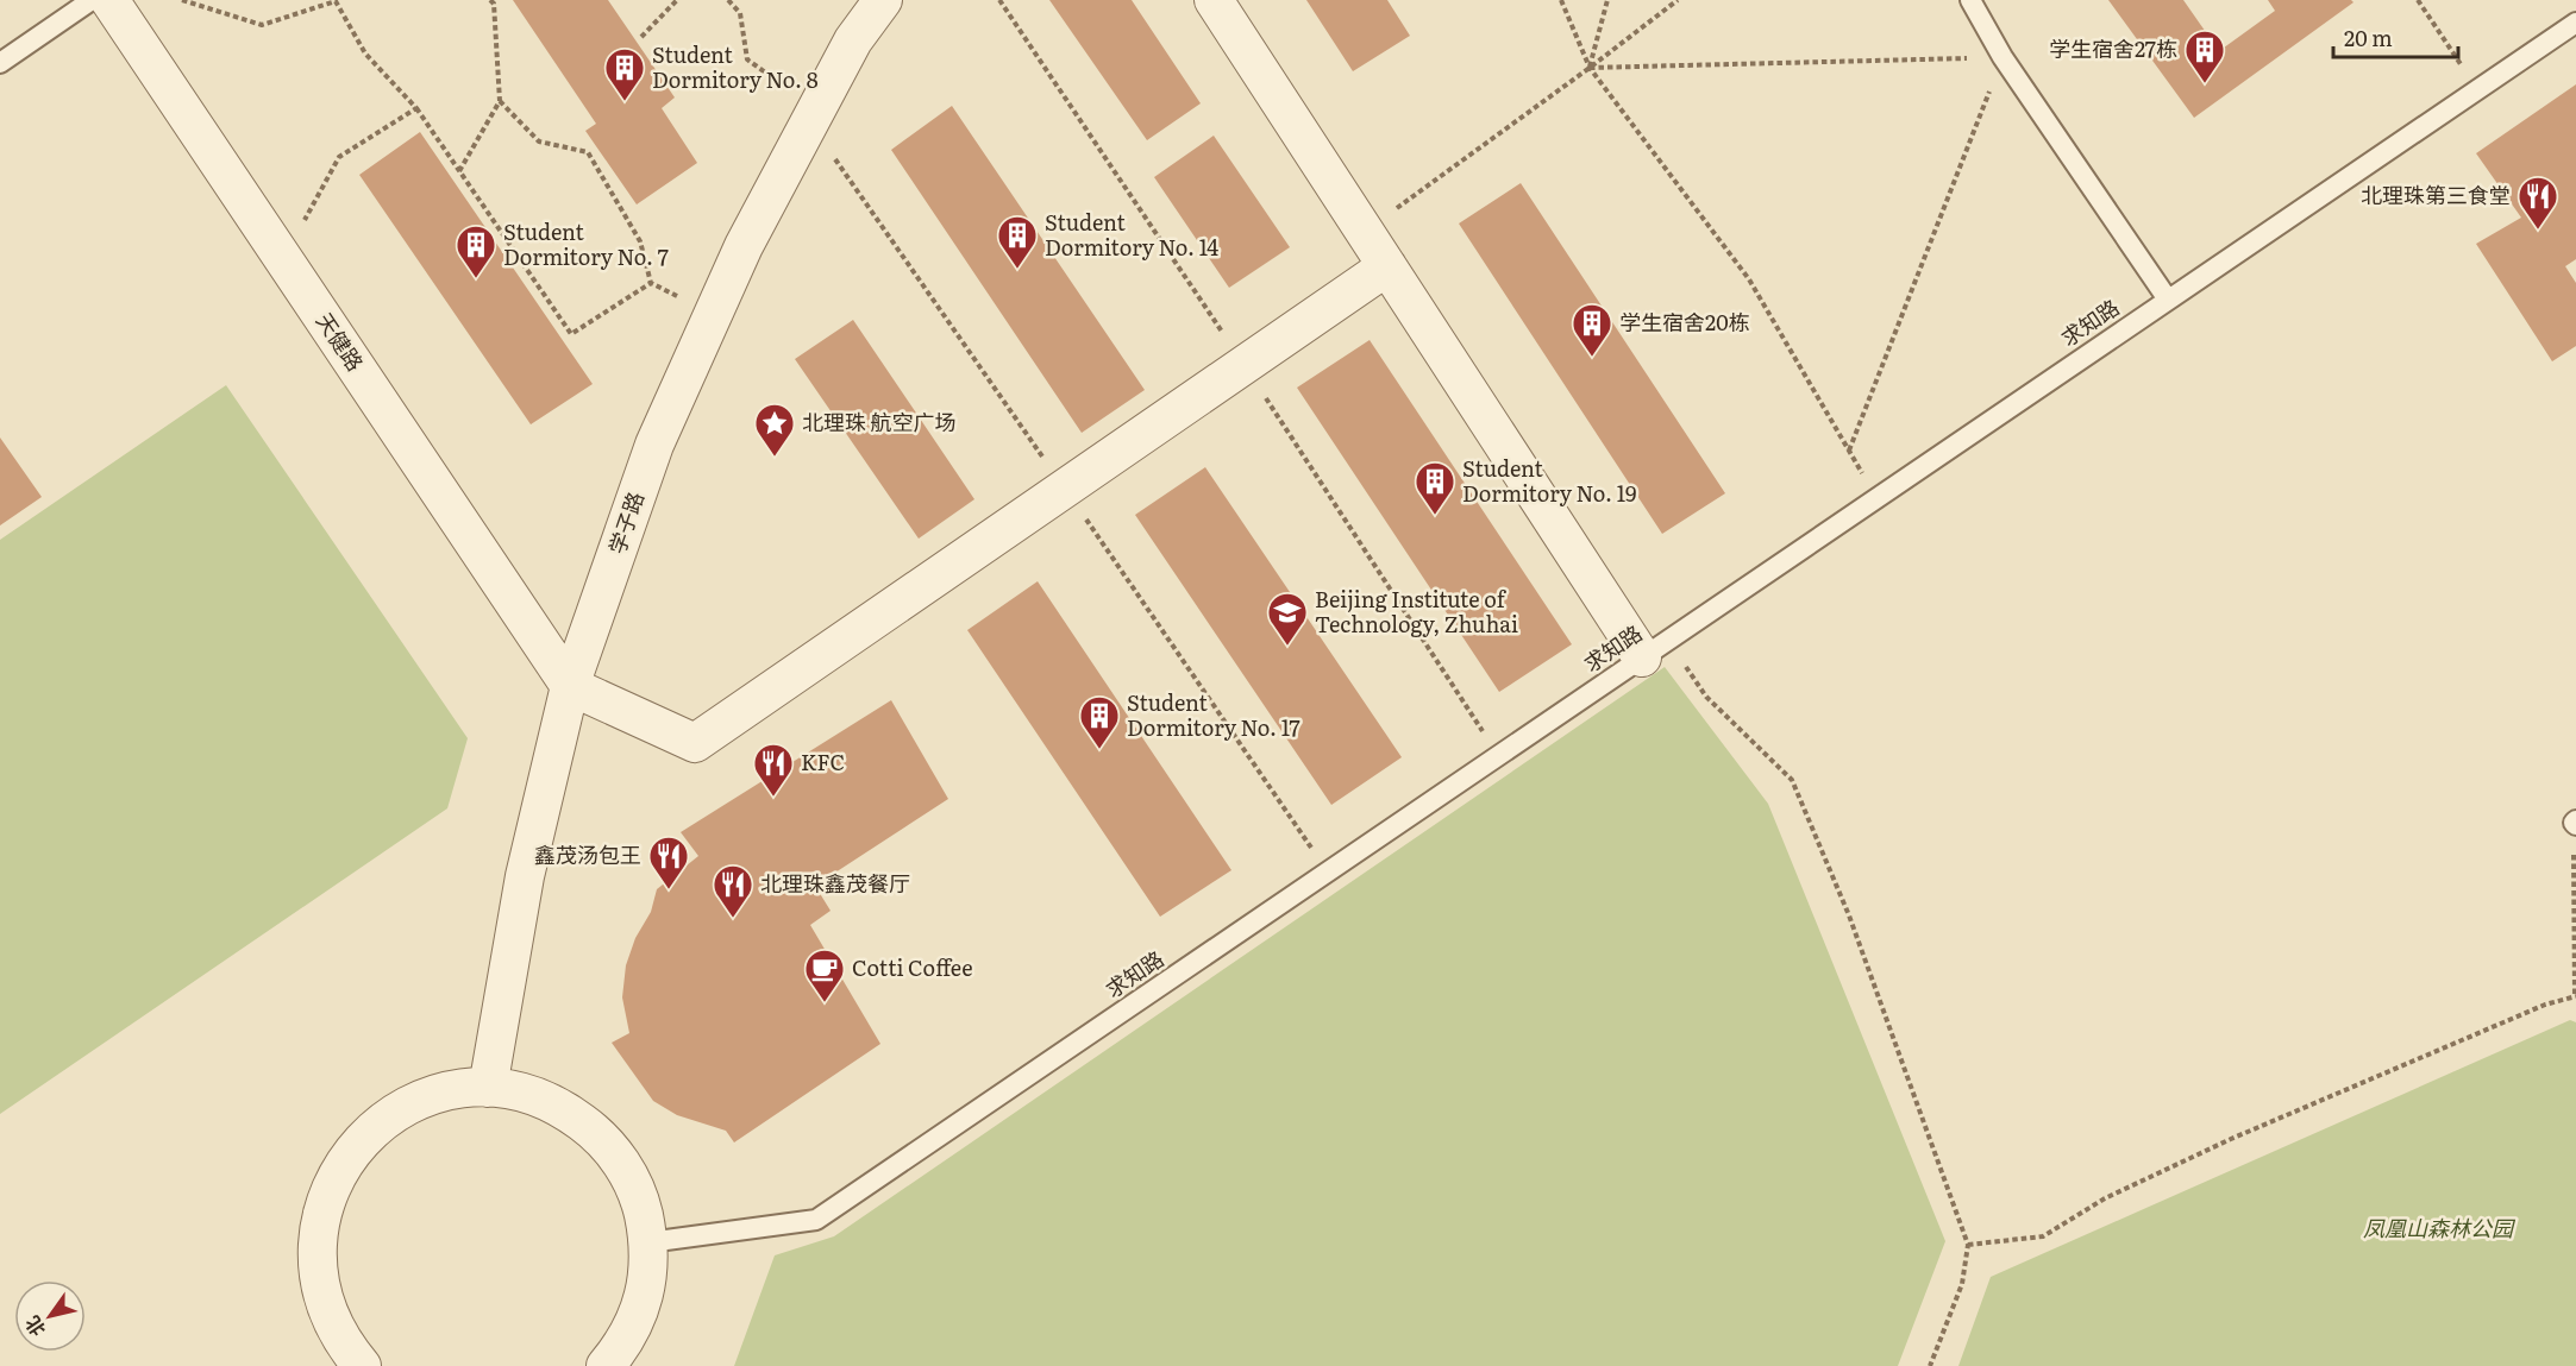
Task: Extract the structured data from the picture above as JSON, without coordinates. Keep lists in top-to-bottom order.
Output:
{
  "streets": {
    "street": ["天健路", "学子路"],
    "lane": ["求知路"]
  },
  "crossings": [
    ["天健路", "学子路"]
  ],
  "parks": ["凤凰山森林公园"],
  "places": {
    "building": [
      "学生宿舍27栋",
      "Student Dormitory No. 8",
      "Student Dormitory No. 14",
      "Student Dormitory No. 7",
      "学生宿舍20栋",
      "Student Dormitory No. 19",
      "Student Dormitory No. 17"
    ],
    "restaurant": [
      "北理珠第三食堂",
      "KFC",
      "鑫茂汤包王",
      "北理珠鑫茂餐厅"
    ],
    "place": ["北理珠 航空广场"],
    "school or university": ["Beijing Institute of Technology, Zhuhai"],
    "cafe": ["Cotti Coffee"]
  },
  "scale_bar": "20 m",
  "north": "bottom left"
}
